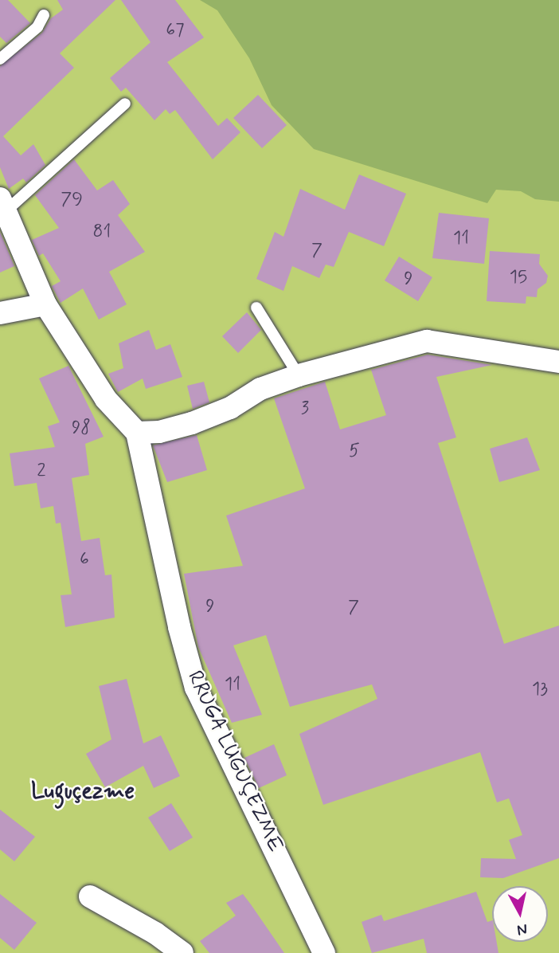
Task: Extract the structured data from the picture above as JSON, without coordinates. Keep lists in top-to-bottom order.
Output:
{
  "streets": {
    "street": ["RRUGA LUGUÇEZME"]
  },
  "districts": ["Luguçezme"],
  "house_numbers": [
    "67",
    "79",
    "81",
    "11",
    "7",
    "15",
    "9",
    "3",
    "98",
    "5",
    "2",
    "6",
    "9",
    "7",
    "11",
    "13"
  ],
  "north": "bottom"
}
